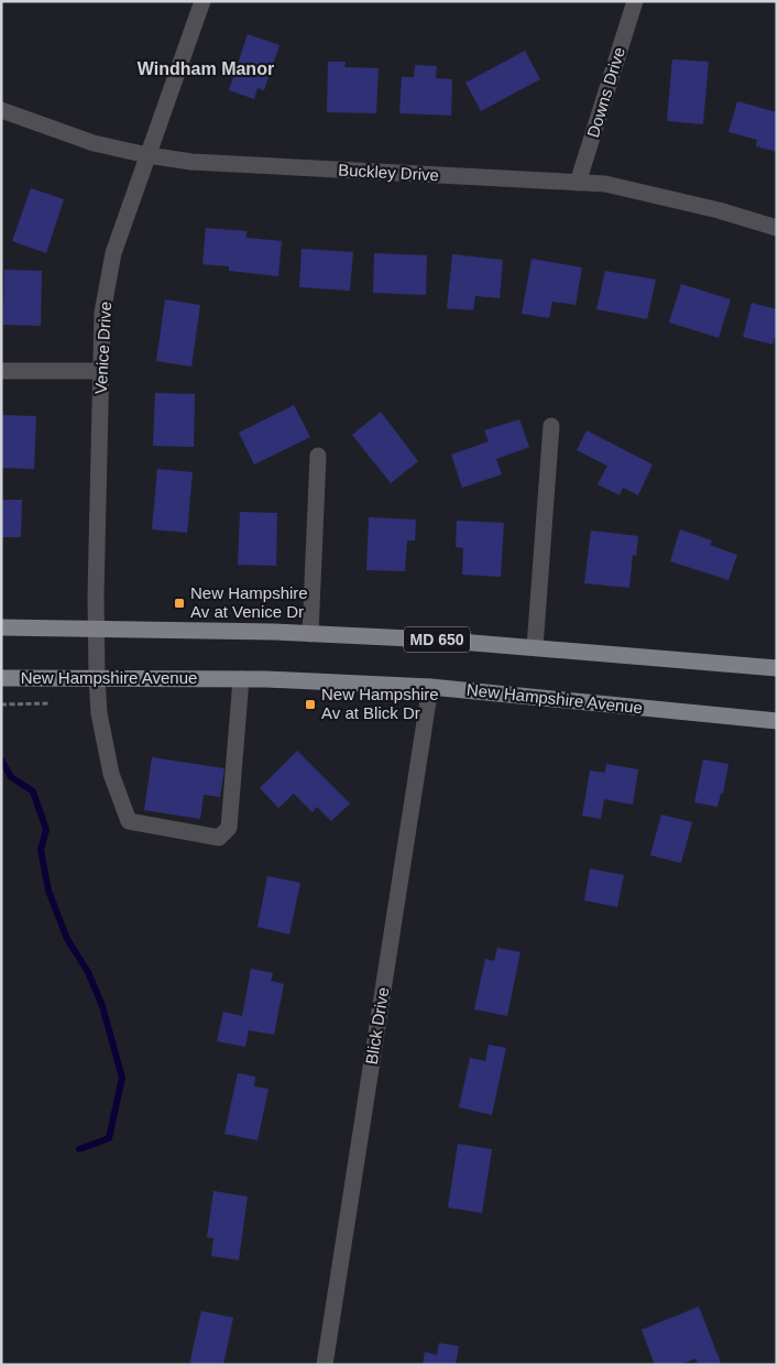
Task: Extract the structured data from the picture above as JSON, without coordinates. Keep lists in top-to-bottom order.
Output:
{
  "streets": {
    "main road": ["MD 650", "New Hampshire Avenue"],
    "street": [
      "Downs Drive",
      "Buckley Drive",
      "Venice Drive",
      "Blick Drive"
    ]
  },
  "crossings": [
    ["Downs Drive", "Buckley Drive"],
    ["Buckley Drive", "Venice Drive"],
    ["Venice Drive", "MD 650"],
    ["Venice Drive", "New Hampshire Avenue"],
    ["New Hampshire Avenue", "Blick Drive"]
  ],
  "districts": ["Windham Manor"],
  "places": {
    "transit": ["New Hampshire Av at Venice Dr", "New Hampshire Av at Blick Dr"]
  }
}
